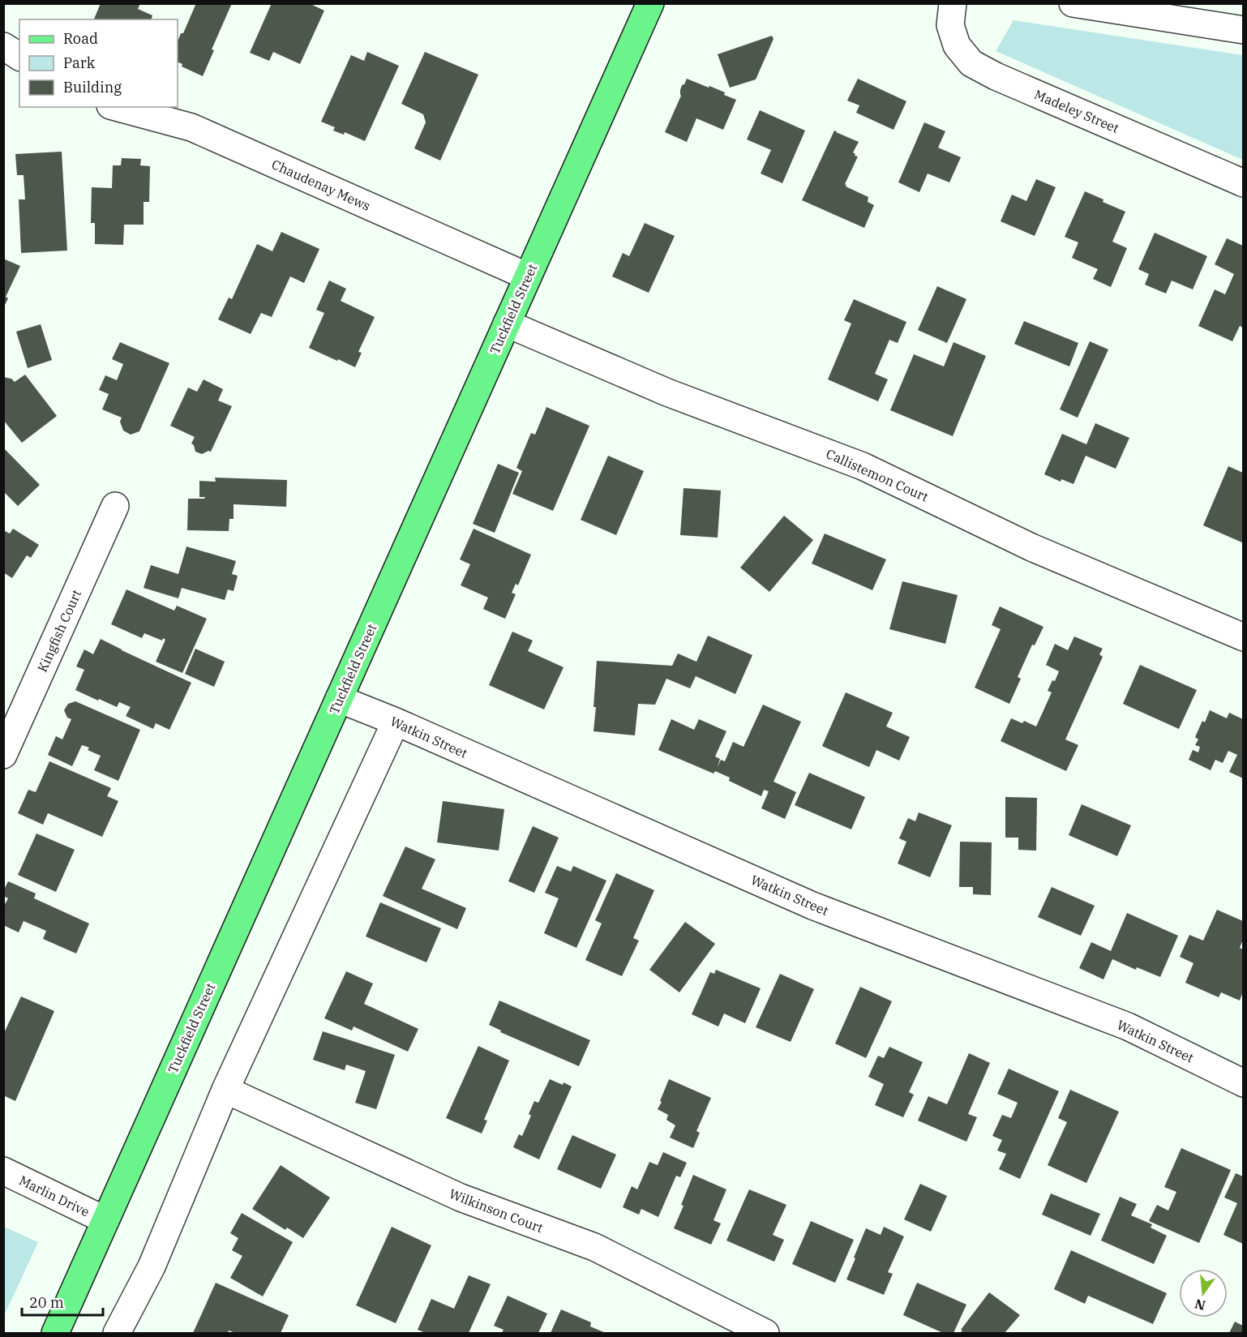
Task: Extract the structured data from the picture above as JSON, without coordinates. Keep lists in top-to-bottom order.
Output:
{
  "streets": {
    "main road": ["Tuckfield Street"],
    "street": [
      "Madeley Street",
      "Chaudenay Mews",
      "Callistemon Court",
      "Kingfish Court",
      "Watkin Street",
      "Marlin Drive",
      "Wilkinson Court"
    ]
  },
  "crossings": [
    ["Chaudenay Mews", "Tuckfield Street"],
    ["Tuckfield Street", "Callistemon Court"],
    ["Tuckfield Street", "Watkin Street"],
    ["Tuckfield Street", "Marlin Drive"]
  ],
  "legend": ["Road", "Park", "Building"],
  "scale_bar": "20 m",
  "north": "bottom"
}
